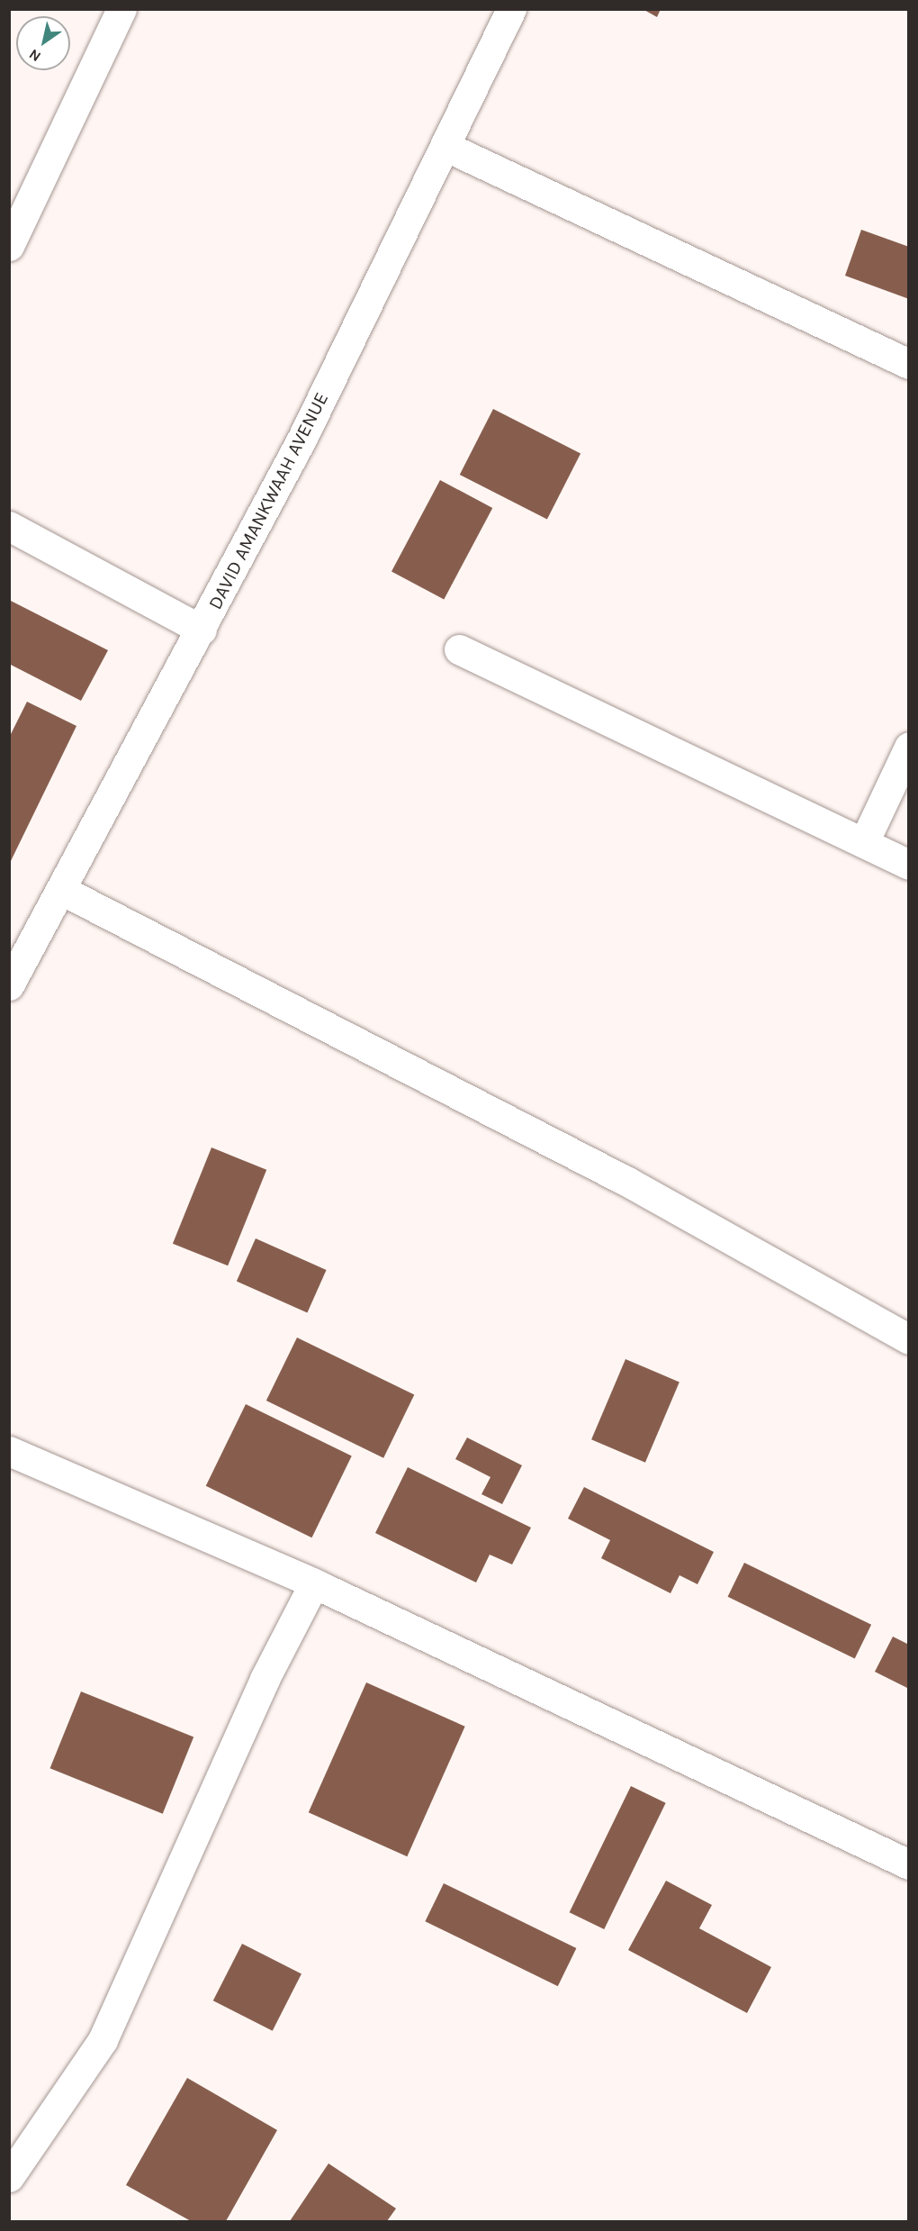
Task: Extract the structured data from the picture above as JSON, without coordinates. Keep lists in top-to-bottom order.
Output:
{
  "streets": {
    "street": ["DAVID AMANKWAAH AVENUE"]
  },
  "north": "bottom left"
}
